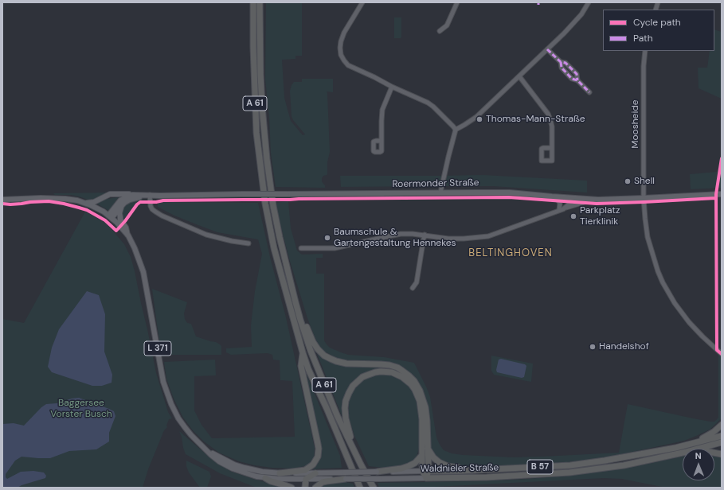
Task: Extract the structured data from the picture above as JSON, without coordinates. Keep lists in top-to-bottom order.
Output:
{
  "streets": {
    "highway": ["A 61", "B 57", "Waldnieler Straße"],
    "main road": ["Roermonder Straße", "L 371"],
    "street": ["Moosheide"]
  },
  "crossings": [
    ["Moosheide", "Roermonder Straße"],
    ["Roermonder Straße", "Waldnieler Straße"],
    ["L 371", "Waldnieler Straße"]
  ],
  "districts": ["BELTINGHOVEN"],
  "parks": ["Baggersee Vorster Busch"],
  "places": [
    "Thomas-Mann-Straße",
    "Shell",
    "Parkplatz Tierklinik",
    "Baumschule & Gartengestaltung Hennekes",
    "Handelshof"
  ],
  "legend": ["Cycle path", "Path"],
  "north": "top"
}
